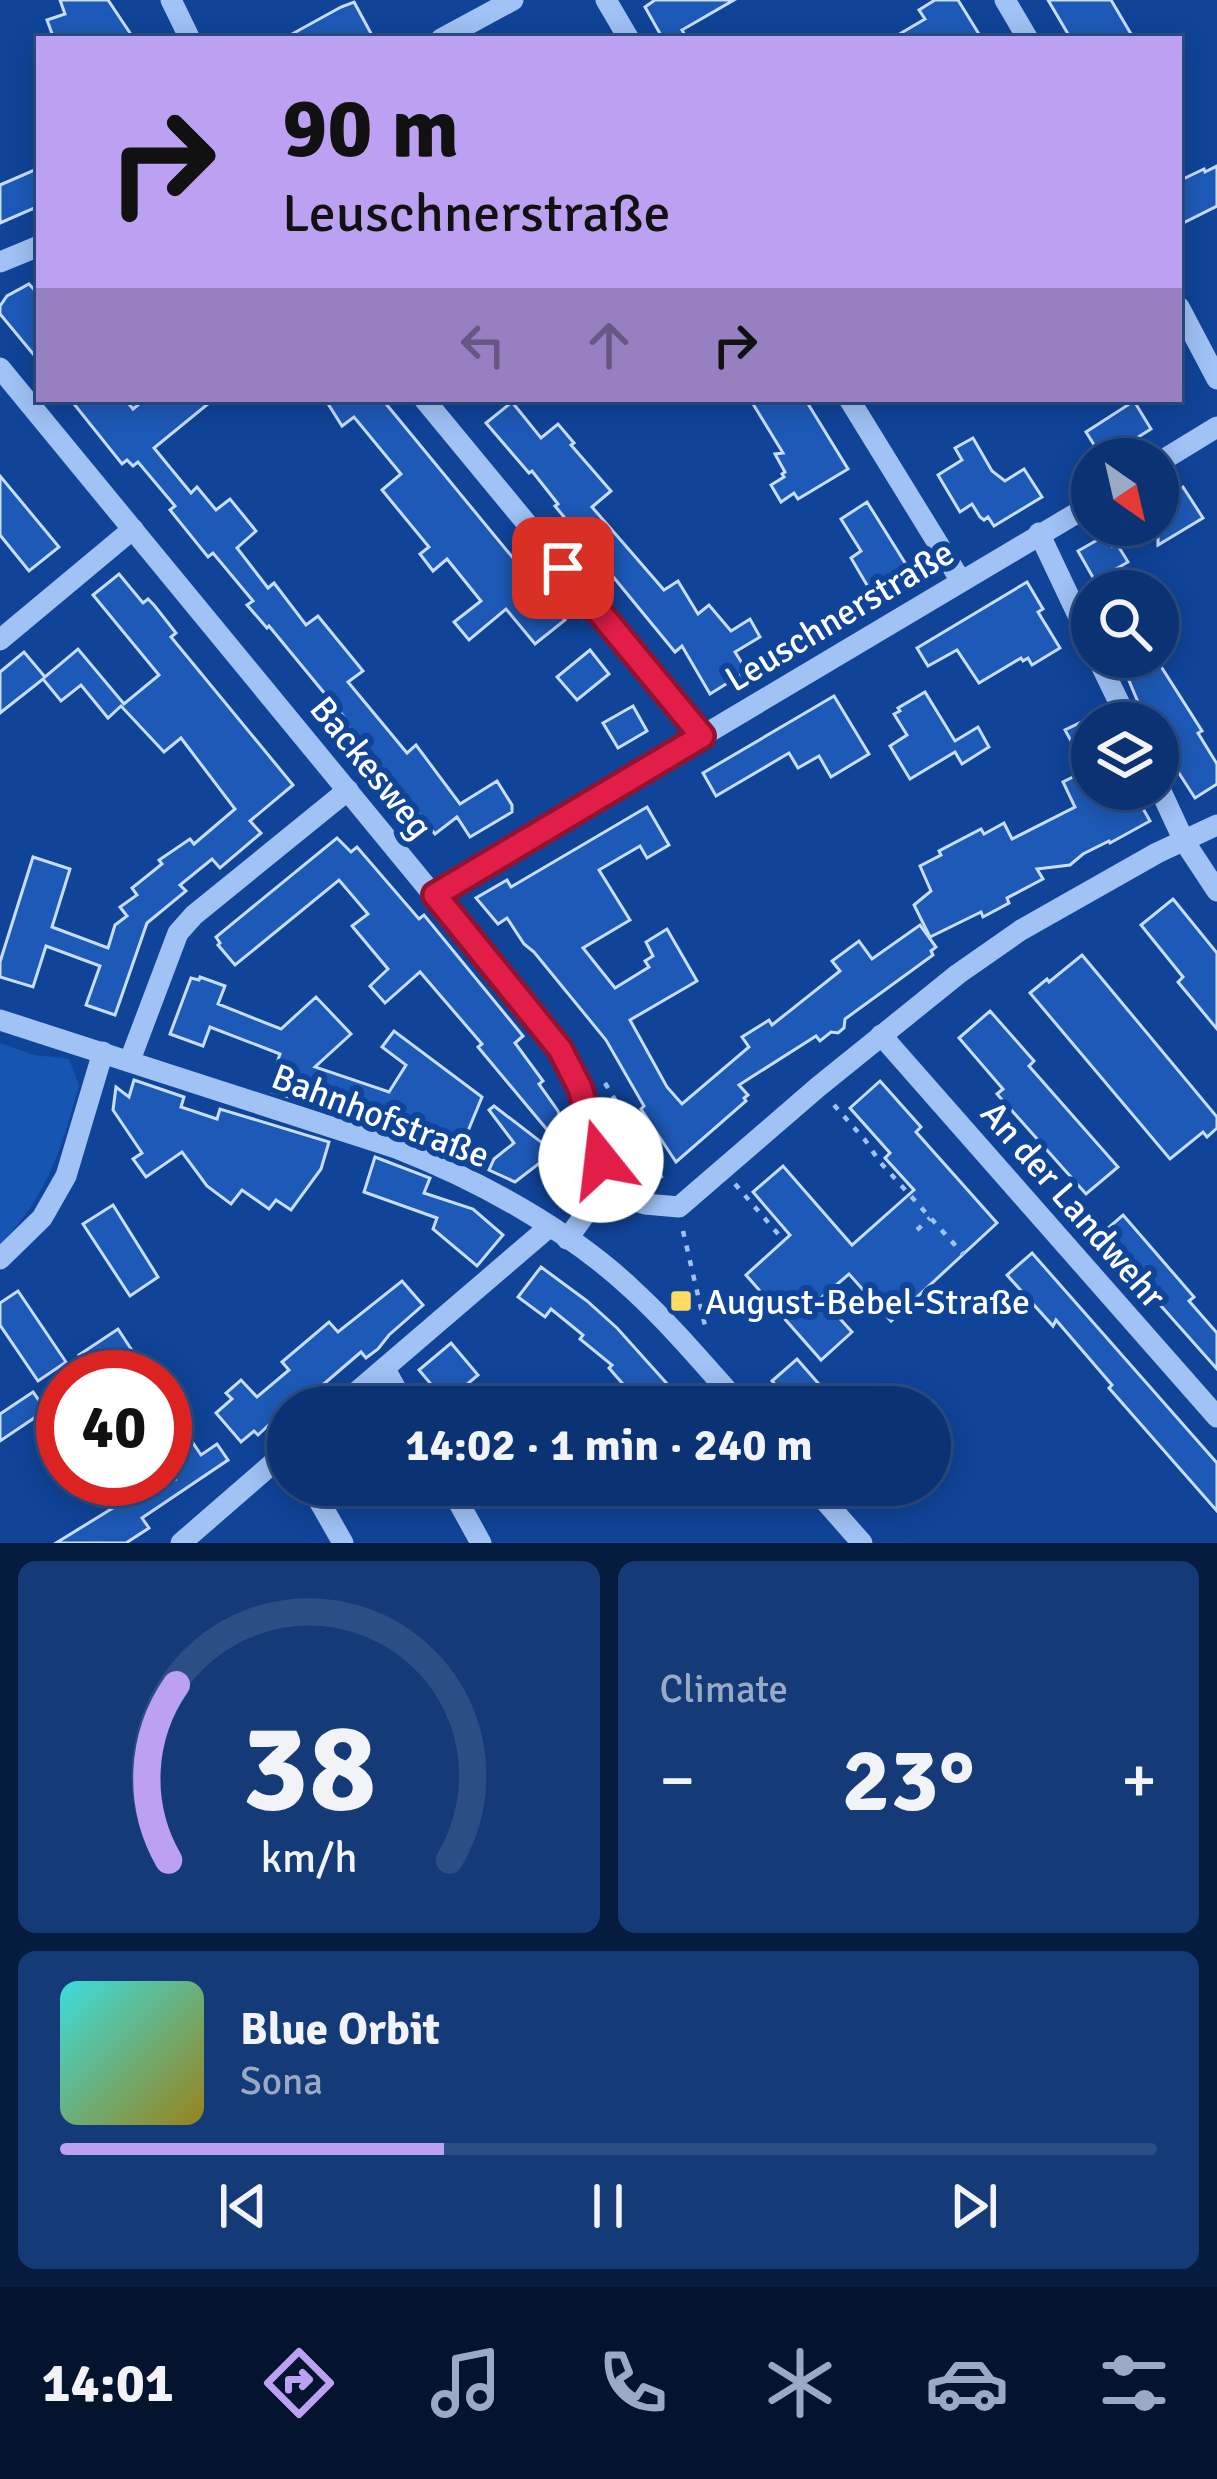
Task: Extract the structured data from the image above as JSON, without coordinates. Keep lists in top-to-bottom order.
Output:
{
  "streets": {
    "street": [
      "Leuschnerstraße",
      "Backesweg",
      "Bahnhofstraße",
      "An der Landwehr"
    ]
  },
  "crossings": [
    ["Leuschnerstraße", "Backesweg"]
  ],
  "places": {
    "transit": ["August-Bebel-Straße"]
  },
  "north": "bottom right",
  "page": {
    "turn": ["90 m", "Leuschnerstraße"],
    "limit": "40",
    "trip": "14:02 · 1 min · 240 m",
    "tile": "Climate",
    "heat": ["−", "23°", "+"],
    "song": ["Blue Orbit", "Sona"],
    "tabs": "14:01",
    "gauge": ["38", "km/h"]
  }
}
